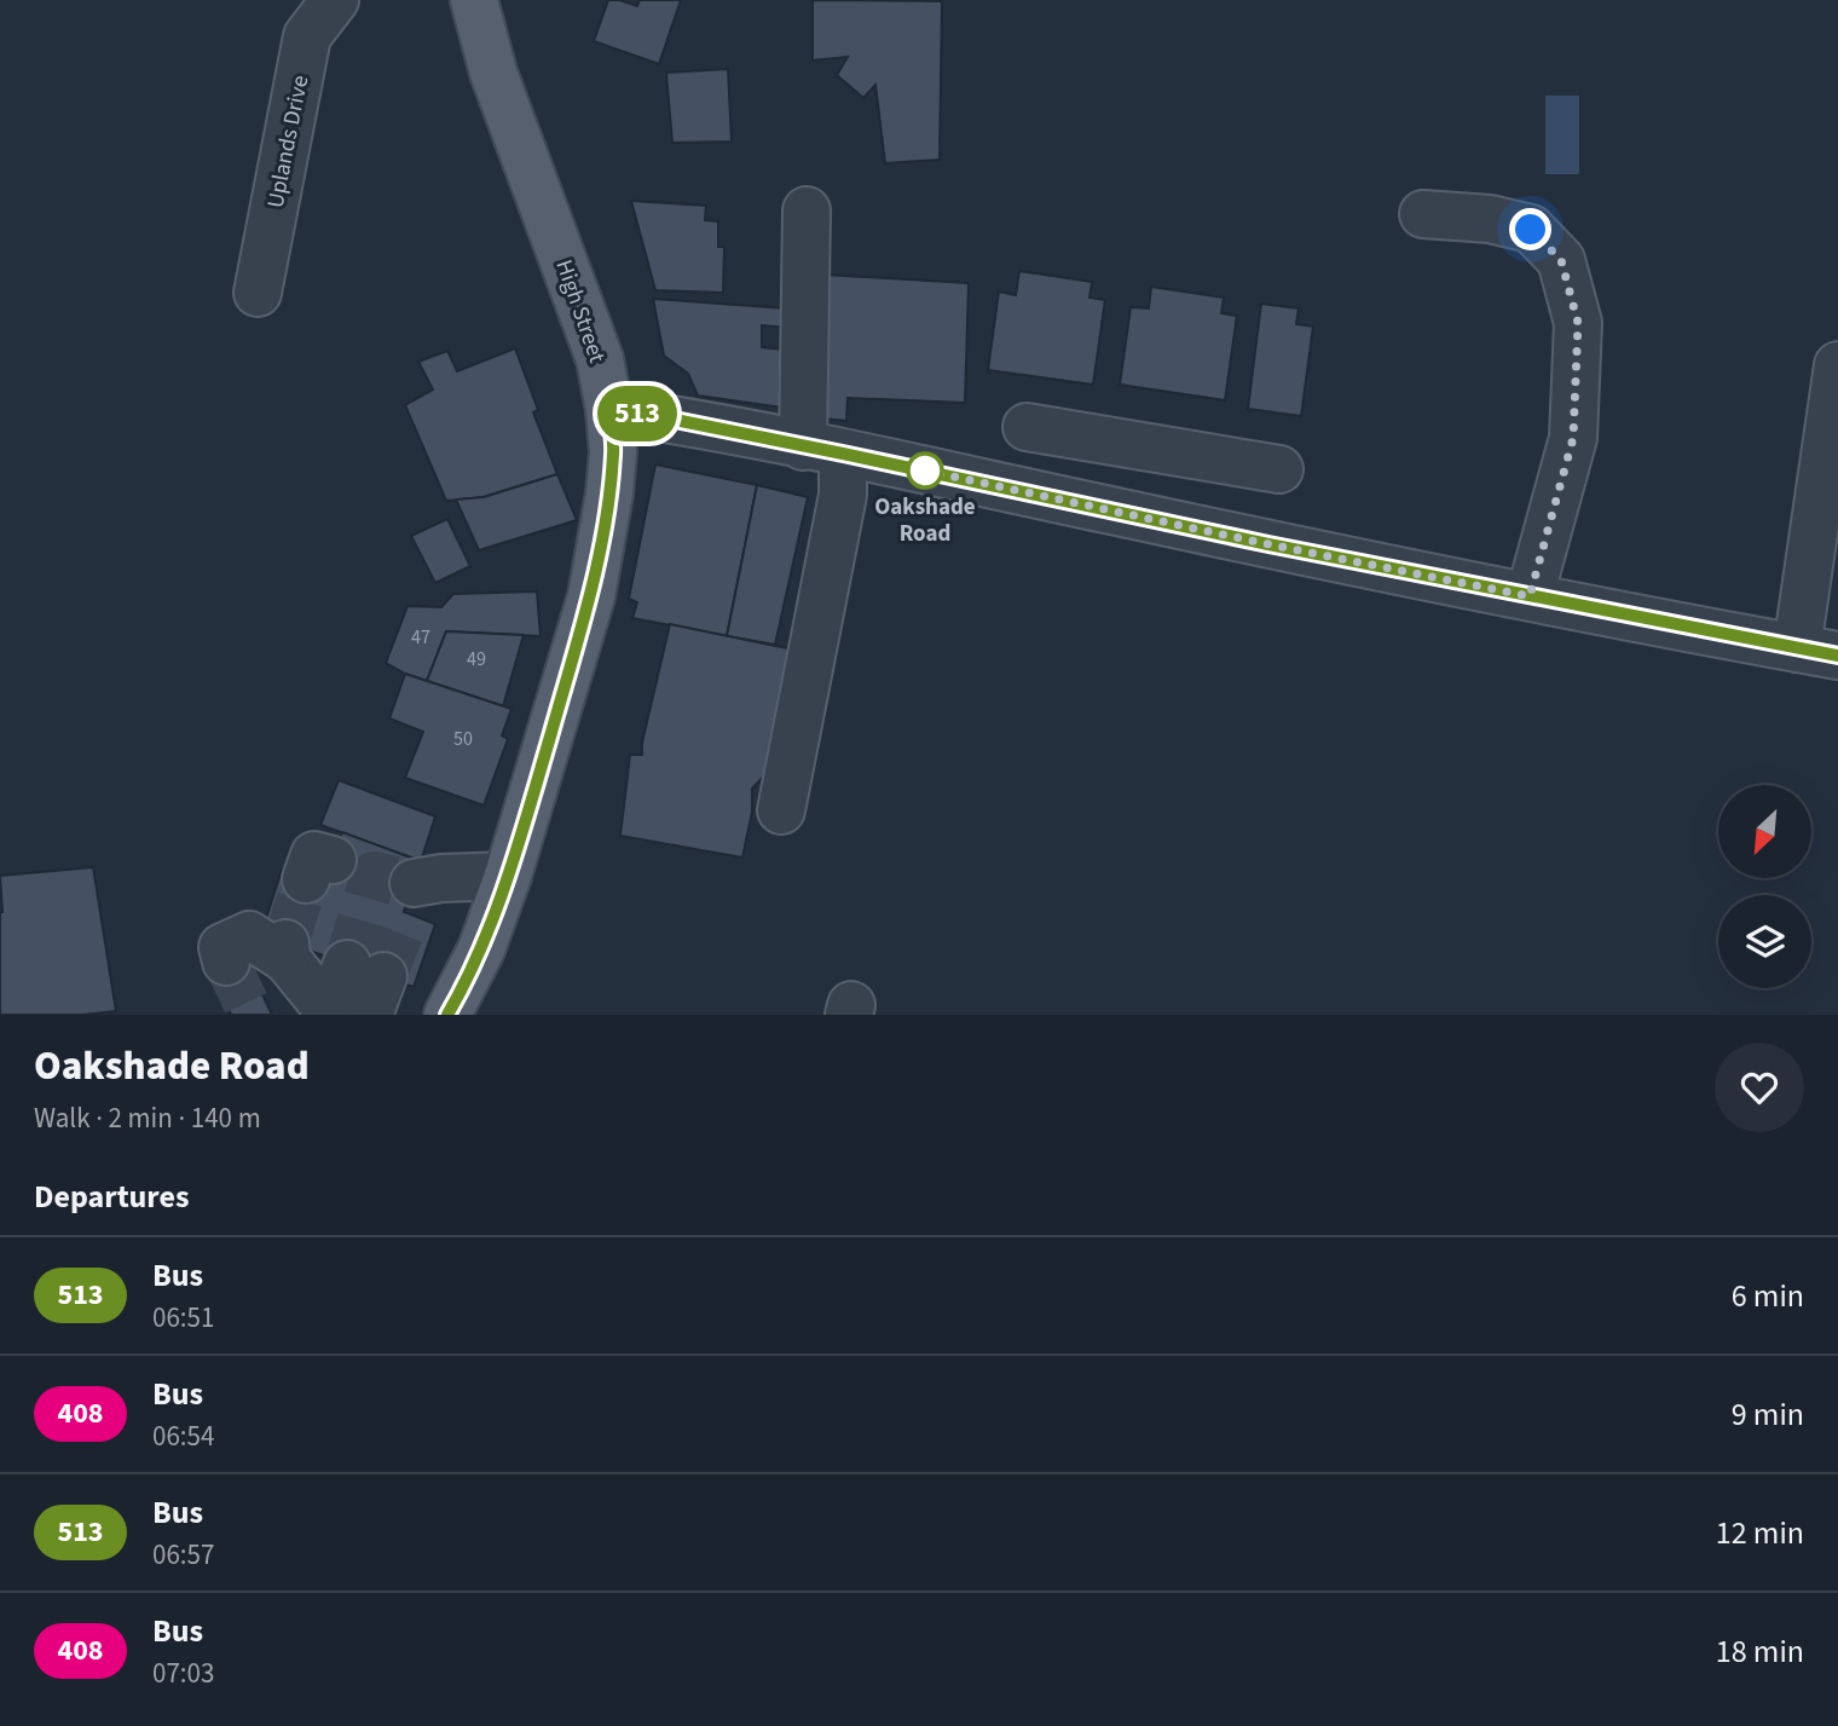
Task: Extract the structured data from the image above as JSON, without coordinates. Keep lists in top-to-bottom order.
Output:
{
  "streets": {
    "main road": ["High Street"],
    "street": ["Uplands Drive"]
  },
  "places": ["Oakshade Road"],
  "lines": ["bus line 513"],
  "house_numbers": ["47", "49", "50"],
  "north": "bottom left",
  "page": {
    "on_map": "513",
    "heading": [
      ["Oakshade Road", "Walk · 2 min · 140 m"],
      "Departures"
    ],
    "list": [
      {
        "mark": "513",
        "name": "Bus",
        "note": "06:51",
        "value": "6 min"
      },
      {
        "mark": "408",
        "name": "Bus",
        "note": "06:54",
        "value": "9 min"
      },
      {
        "mark": "513",
        "name": "Bus",
        "note": "06:57",
        "value": "12 min"
      },
      {
        "mark": "408",
        "name": "Bus",
        "note": "07:03",
        "value": "18 min"
      }
    ]
  }
}
